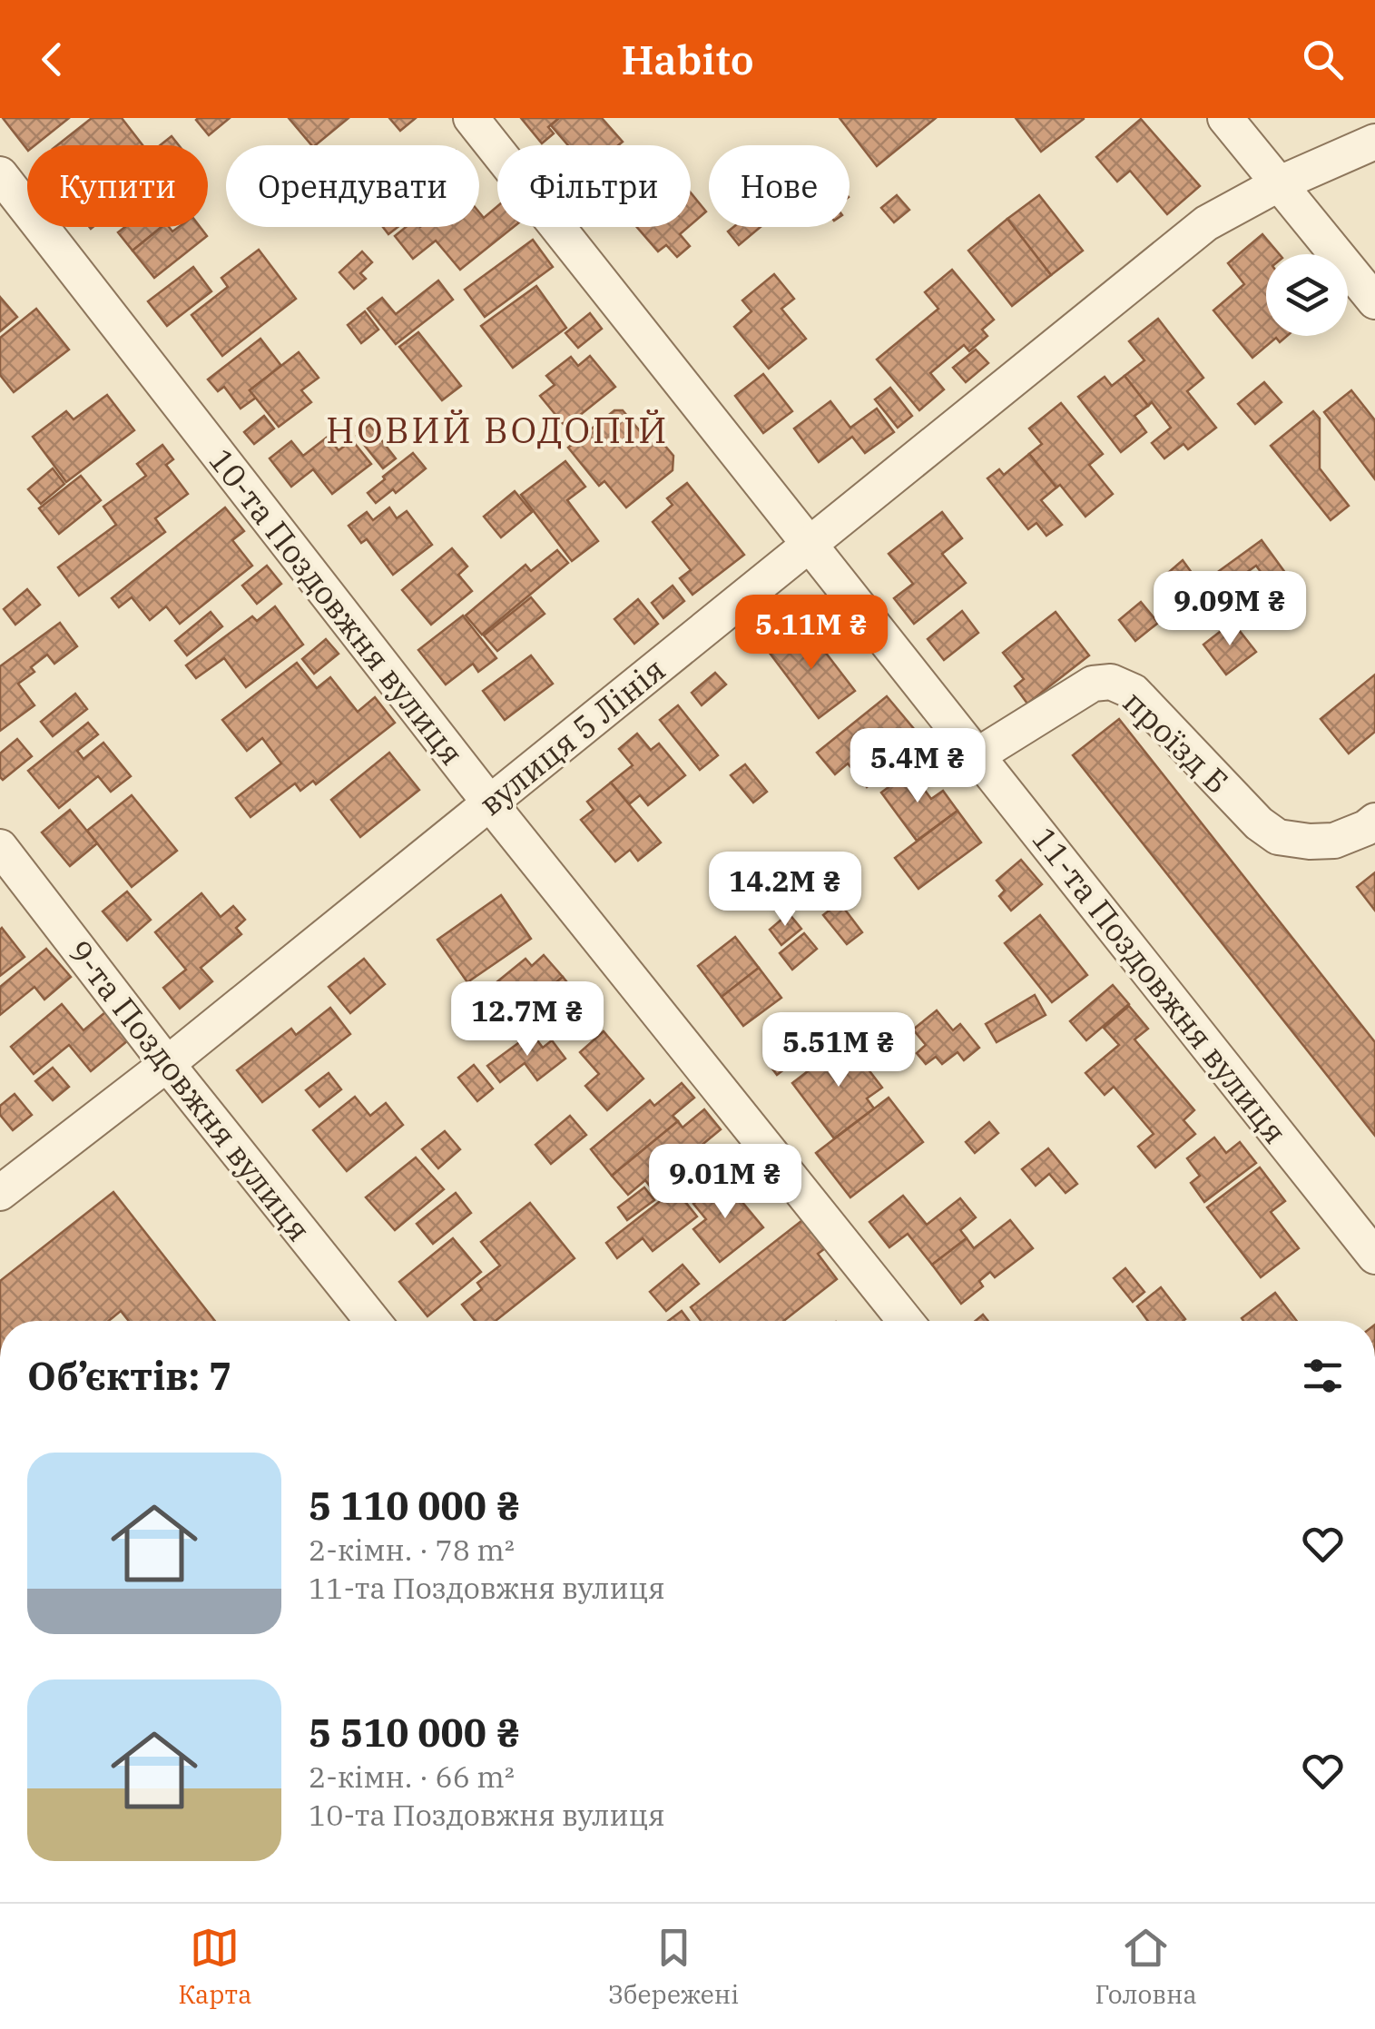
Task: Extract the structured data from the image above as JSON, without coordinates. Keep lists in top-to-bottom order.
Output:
{
  "streets": {
    "street": [
      "10-та Поздовжня вулиця",
      "вулиця 5 Лінія",
      "проїзд Б",
      "11-та Поздовжня вулиця",
      "9-та Поздовжня вулиця"
    ]
  },
  "crossings": [
    ["10-та Поздовжня вулиця", "вулиця 5 Лінія"],
    ["вулиця 5 Лінія", "11-та Поздовжня вулиця"],
    ["вулиця 5 Лінія", "9-та Поздовжня вулиця"],
    ["проїзд Б", "11-та Поздовжня вулиця"]
  ],
  "districts": ["НОВИЙ ВОДОПІЙ"],
  "page": {
    "header": "Habito",
    "chip": [
      "Купити",
      "Орендувати",
      "Фільтри",
      "Нове"
    ],
    "price": [
      "9.09M ₴",
      "5.11M ₴",
      "5.4M ₴",
      "14.2M ₴",
      "12.7M ₴",
      "5.51M ₴",
      "9.01M ₴"
    ],
    "heading": "Об’єктів: 7",
    "list": [
      {
        "name": "5 110 000 ₴",
        "note": "2-кімн. · 78 m² · 11-та Поздовжня вулиця"
      },
      {
        "name": "5 510 000 ₴",
        "note": "2-кімн. · 66 m² · 10-та Поздовжня вулиця"
      }
    ],
    "tabs": ["Карта", "Збережені", "Головна"]
  }
}
